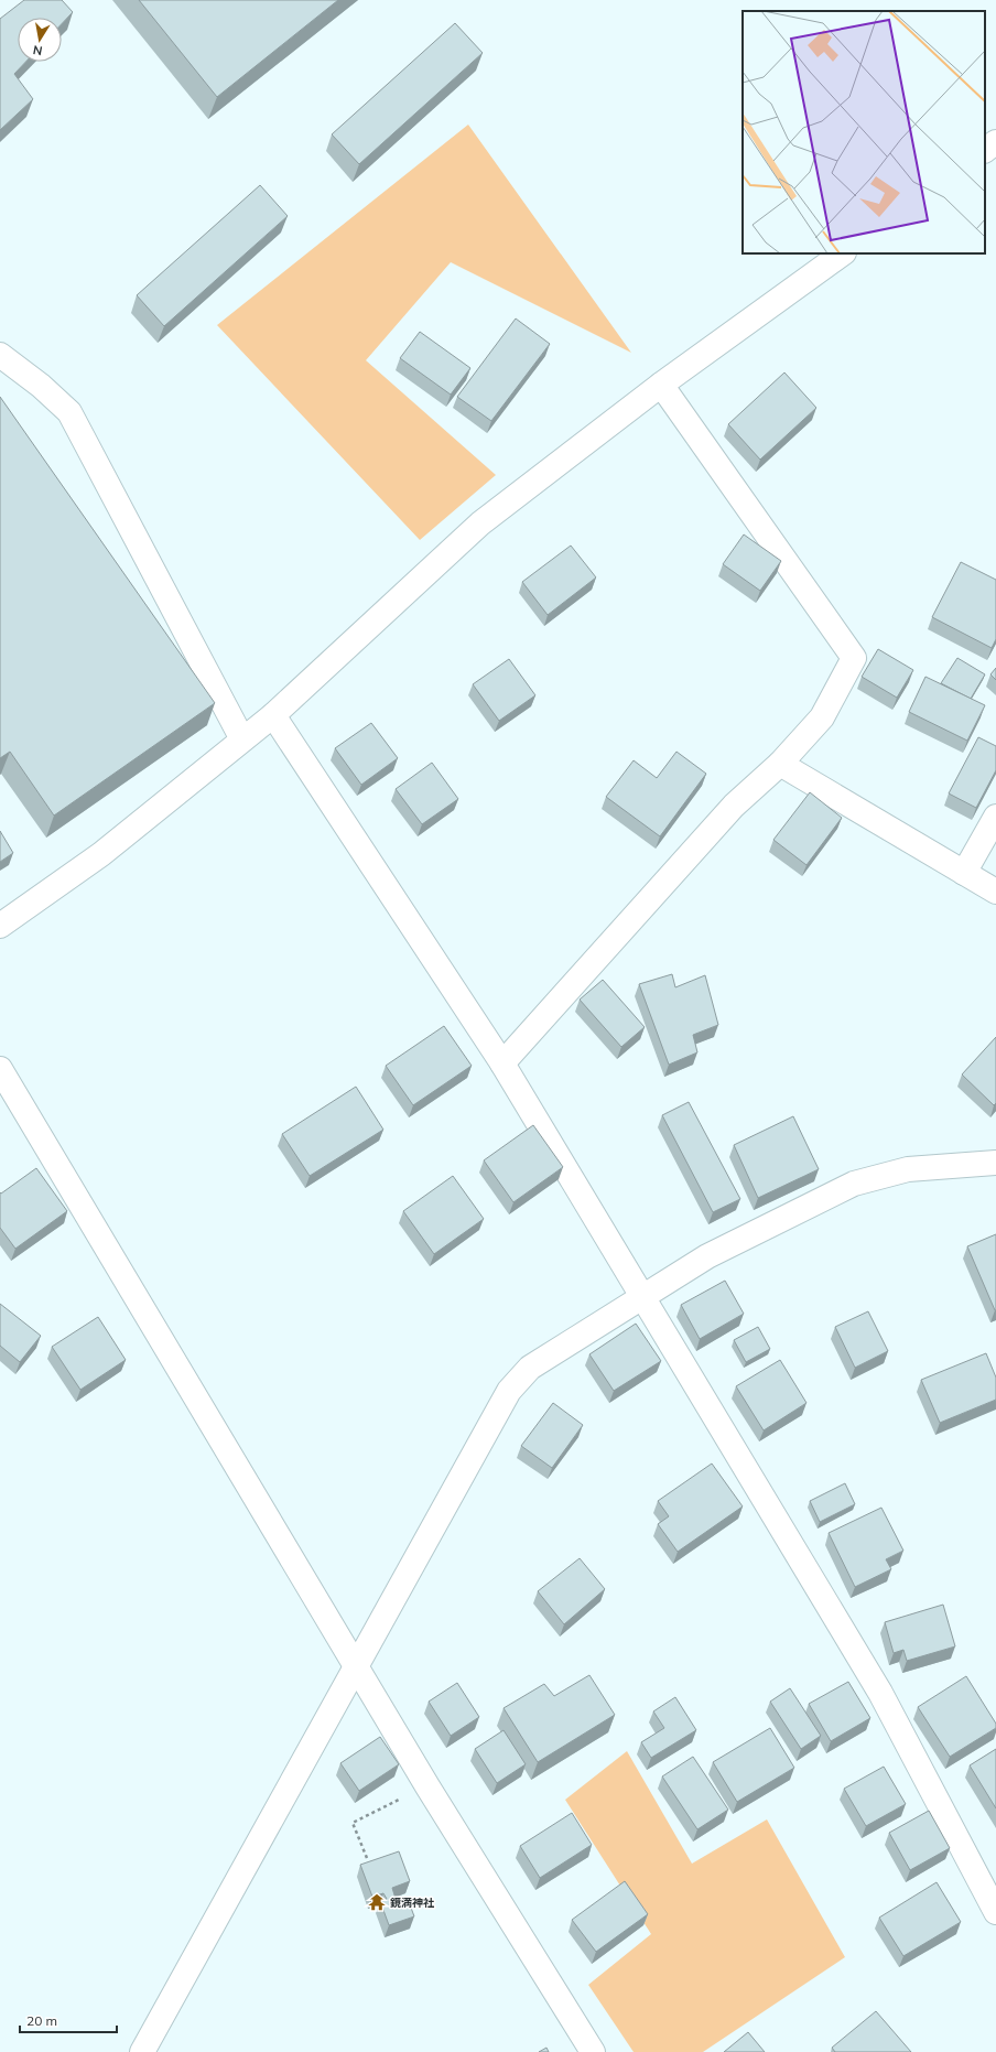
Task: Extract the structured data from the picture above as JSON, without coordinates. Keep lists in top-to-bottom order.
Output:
{
  "places": {
    "temple": ["鏡満神社"]
  },
  "scale_bar": "20 m",
  "north": "bottom"
}
